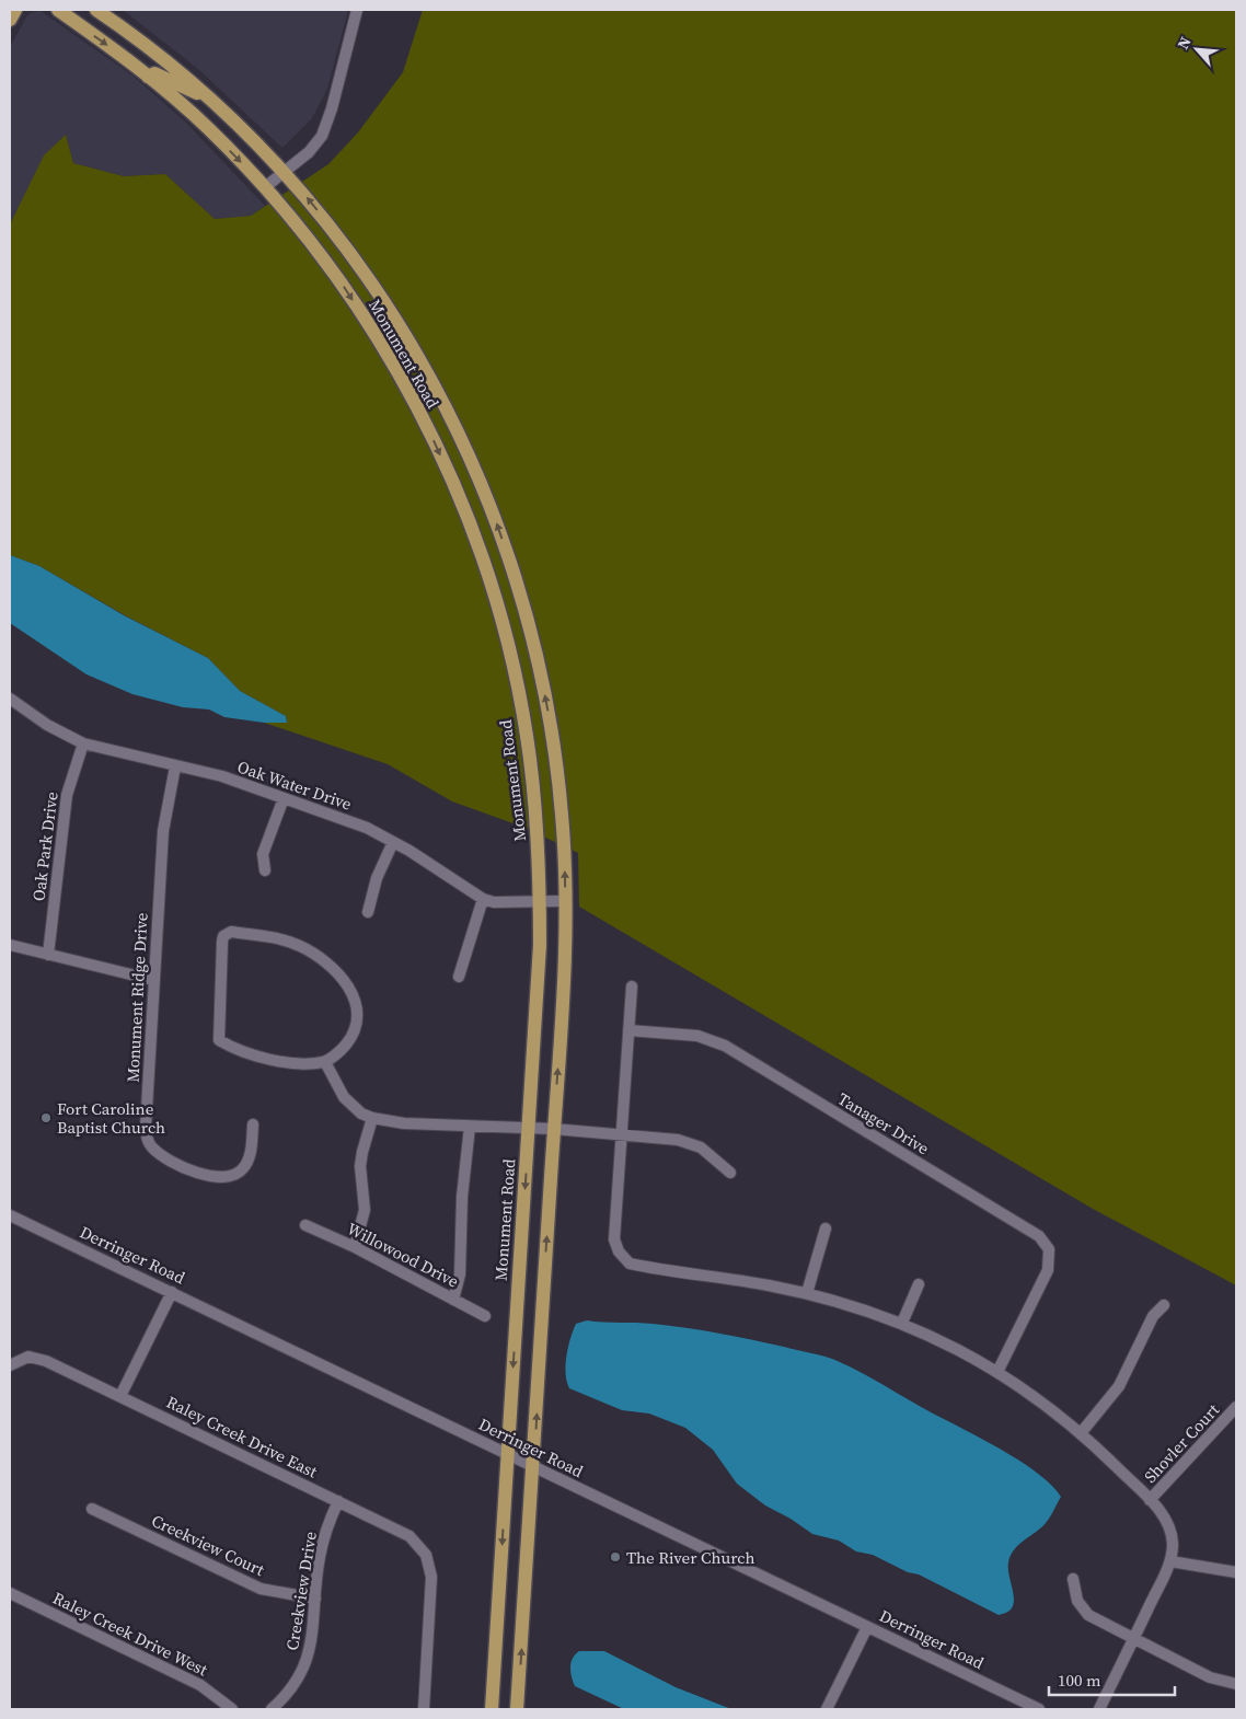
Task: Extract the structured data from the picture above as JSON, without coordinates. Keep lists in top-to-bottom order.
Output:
{
  "streets": {
    "main road": ["Monument Road"],
    "street": [
      "Oak Water Drive",
      "Oak Park Drive",
      "Monument Ridge Drive",
      "Tanager Drive",
      "Derringer Road",
      "Willowood Drive",
      "Raley Creek Drive East",
      "Shovler Court",
      "Creekview Court",
      "Creekview Drive",
      "Raley Creek Drive West"
    ]
  },
  "crossings": [
    ["Monument Road", "Oak Water Drive"],
    ["Monument Road", "Derringer Road"],
    ["Oak Water Drive", "Oak Park Drive"],
    ["Oak Water Drive", "Monument Ridge Drive"],
    ["Raley Creek Drive East", "Creekview Drive"],
    ["Creekview Court", "Creekview Drive"]
  ],
  "places": ["Fort Caroline Baptist Church", "The River Church"],
  "scale_bar": "100 m",
  "north": "top left"
}
